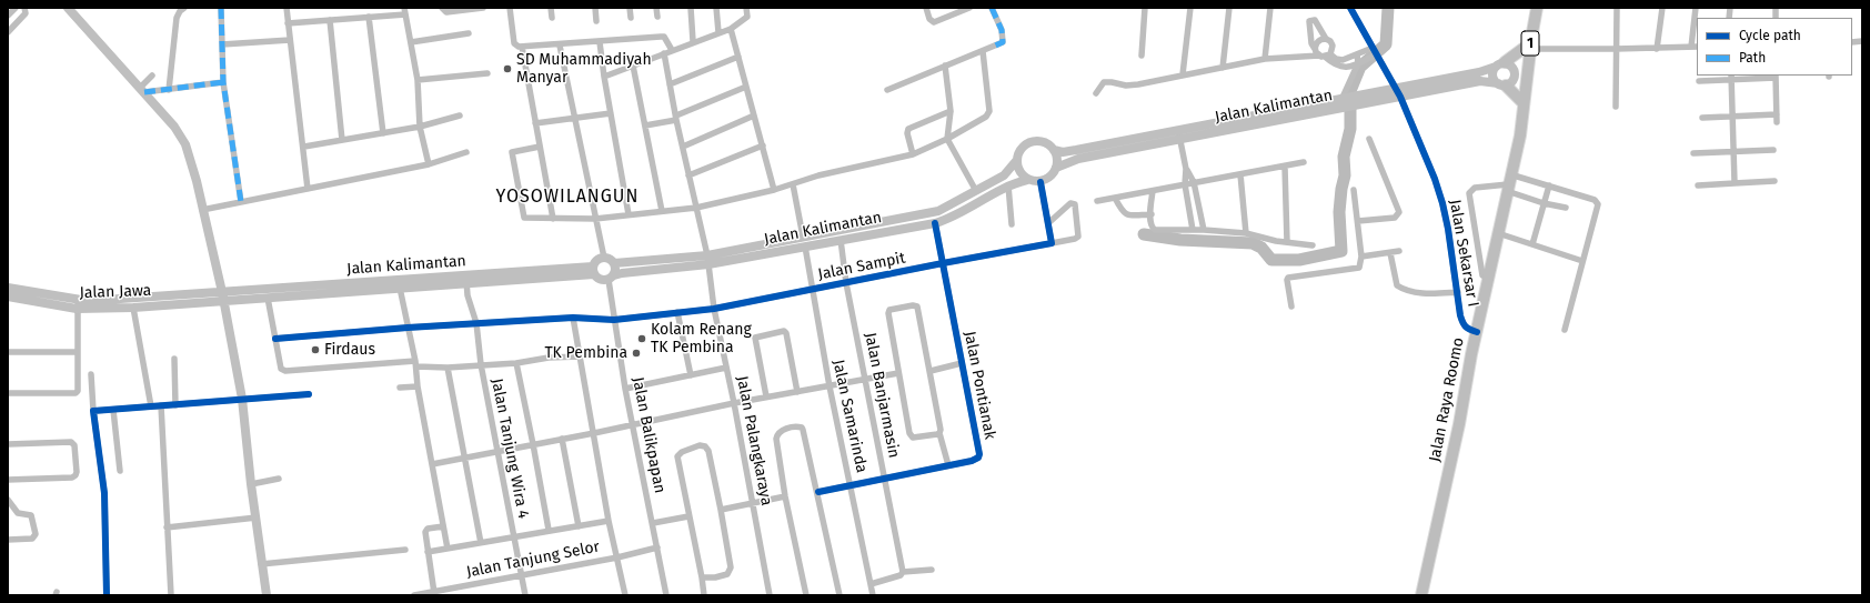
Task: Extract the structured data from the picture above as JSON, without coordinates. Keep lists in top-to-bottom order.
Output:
{
  "streets": {
    "highway": ["1", "Jalan Raya Roomo"],
    "main road": ["Jalan Kalimantan", "Jalan Jawa"],
    "street": [
      "Jalan Sekarsar I",
      "Jalan Sampit",
      "Jalan Pontianak",
      "Jalan Banjarmasin",
      "Jalan Samarinda",
      "Jalan Balikpapan",
      "Jalan Palangkaraya",
      "Jalan Tanjung Wira 4",
      "Jalan Tanjung Selor"
    ]
  },
  "crossings": [
    ["1", "Jalan Kalimantan"],
    ["1", "Jalan Raya Roomo"],
    ["Jalan Kalimantan", "Jalan Sekarsar I"],
    ["Jalan Kalimantan", "Jalan Jawa"],
    ["Jalan Kalimantan", "Jalan Pontianak"],
    ["Jalan Kalimantan", "Jalan Banjarmasin"],
    ["Jalan Kalimantan", "Jalan Raya Roomo"],
    ["Jalan Kalimantan", "Jalan Samarinda"],
    ["Jalan Kalimantan", "Jalan Balikpapan"],
    ["Jalan Kalimantan", "Jalan Palangkaraya"],
    ["Jalan Kalimantan", "Jalan Tanjung Wira 4"],
    ["Jalan Sekarsar I", "Jalan Raya Roomo"],
    ["Jalan Sampit", "Jalan Pontianak"],
    ["Jalan Sampit", "Jalan Banjarmasin"],
    ["Jalan Sampit", "Jalan Samarinda"],
    ["Jalan Sampit", "Jalan Balikpapan"],
    ["Jalan Sampit", "Jalan Palangkaraya"],
    ["Jalan Sampit", "Jalan Tanjung Wira 4"],
    ["Jalan Pontianak", "Jalan Banjarmasin"],
    ["Jalan Pontianak", "Jalan Samarinda"],
    ["Jalan Balikpapan", "Jalan Tanjung Selor"],
    ["Jalan Tanjung Wira 4", "Jalan Tanjung Selor"]
  ],
  "districts": ["YOSOWILANGUN"],
  "places": [
    "SD Muhammadiyah Manyar",
    "Kolam Renang TK Pembina",
    "Firdaus",
    "TK Pembina"
  ],
  "legend": ["Cycle path", "Path"]
}
